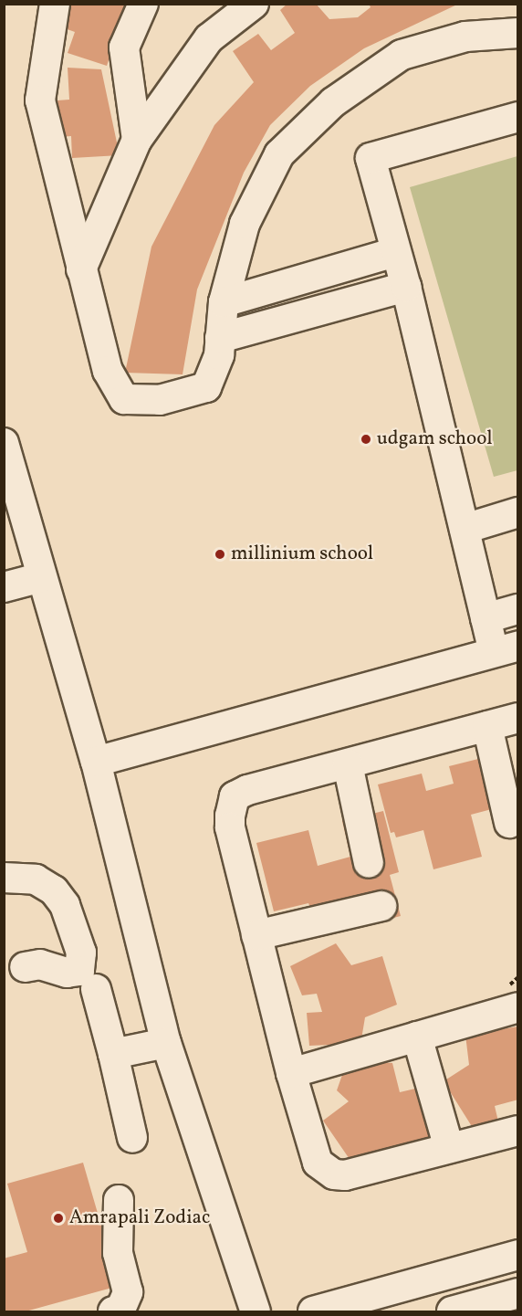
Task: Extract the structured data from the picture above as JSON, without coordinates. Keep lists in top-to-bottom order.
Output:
{
  "places": ["udgam school", "millinium school", "Amrapali Zodiac"]
}
